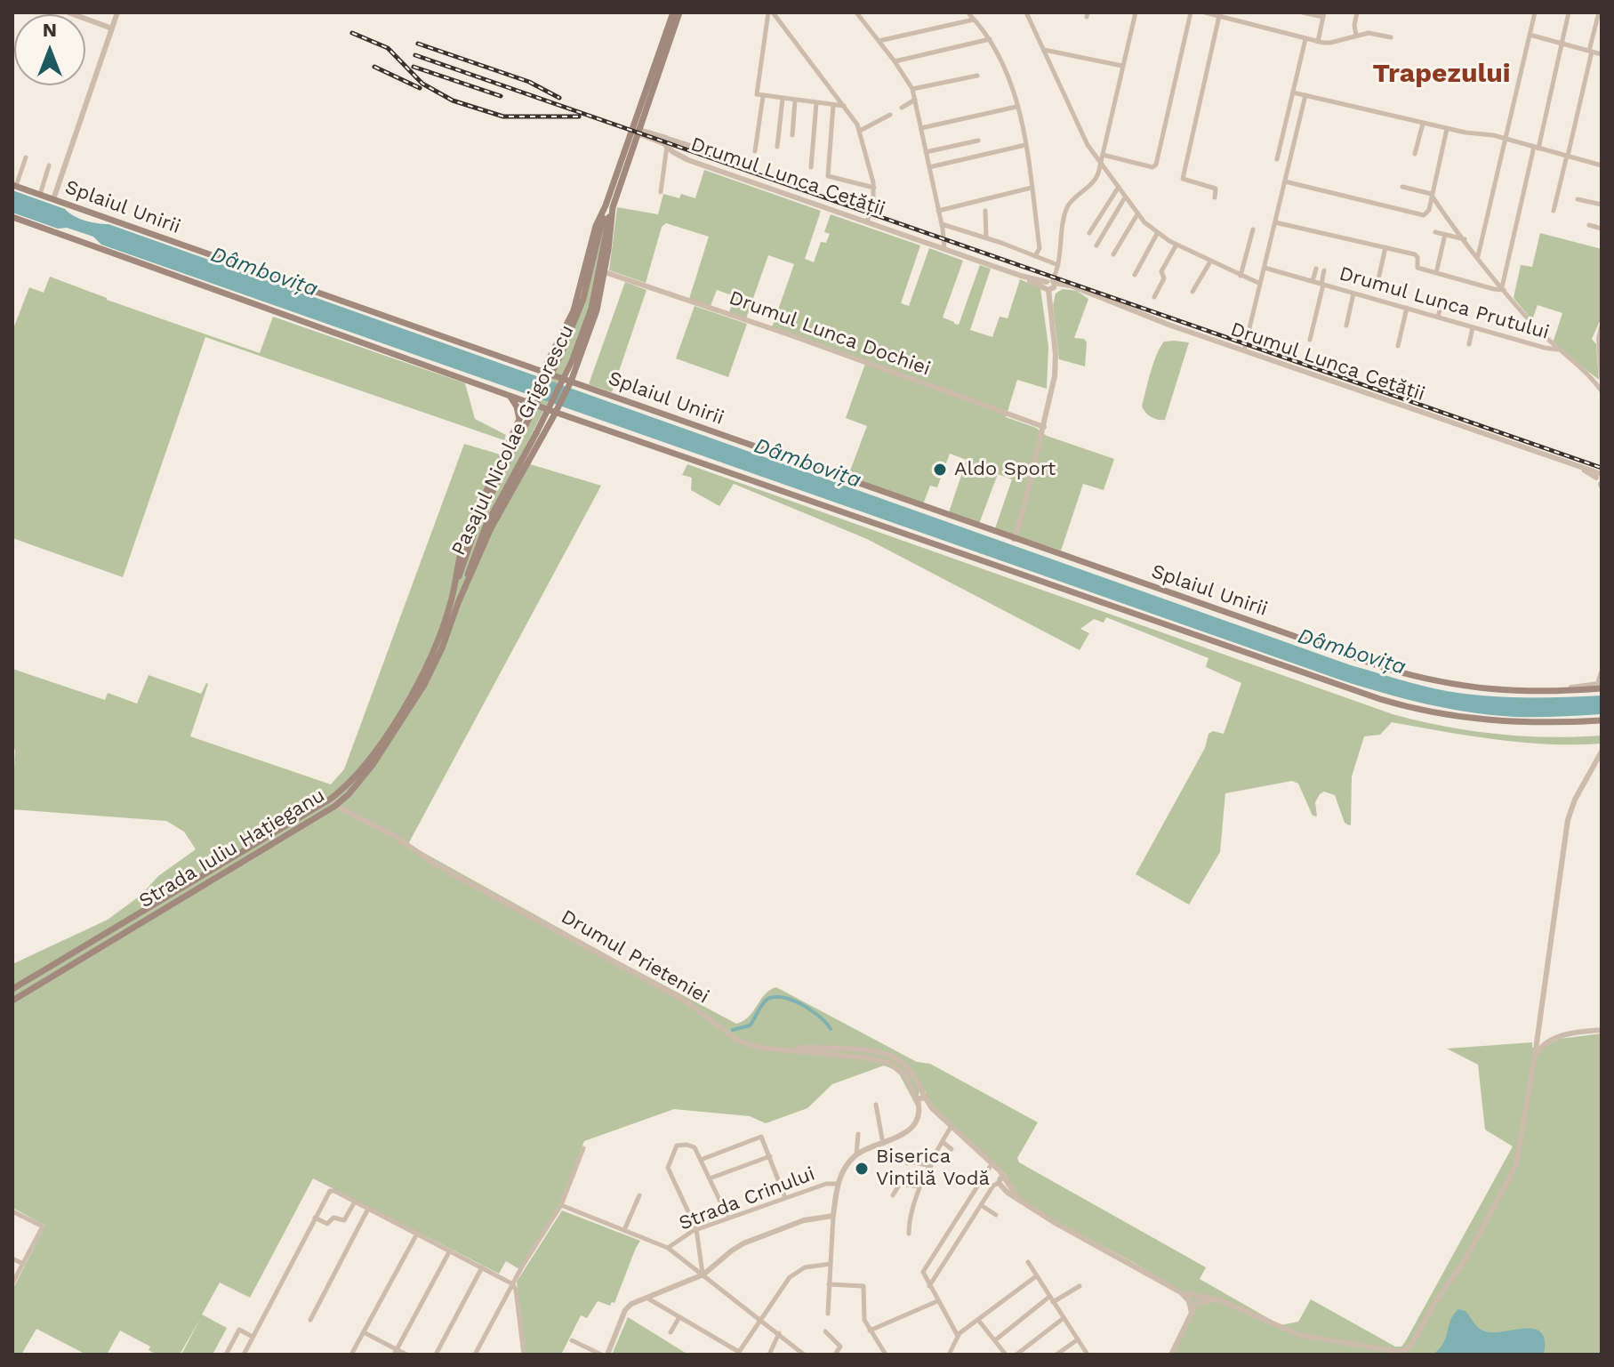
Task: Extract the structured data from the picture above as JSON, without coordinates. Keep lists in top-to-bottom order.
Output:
{
  "streets": {
    "main road": ["Splaiul Unirii", "Pasajul Nicolae Grigorescu", "Strada Iuliu Hațieganu"],
    "street": [
      "Drumul Lunca Cetății",
      "Drumul Lunca Prutului",
      "Drumul Lunca Dochiei",
      "Drumul Prieteniei",
      "Strada Crinului"
    ]
  },
  "crossings": [
    ["Splaiul Unirii", "Strada Iuliu Hațieganu"],
    ["Pasajul Nicolae Grigorescu", "Strada Iuliu Hațieganu"],
    ["Strada Iuliu Hațieganu", "Drumul Prieteniei"]
  ],
  "districts": ["Trapezului"],
  "water": ["Dâmbovița"],
  "places": ["Aldo Sport", "Biserica Vintilă Vodă"],
  "north": "top"
}
